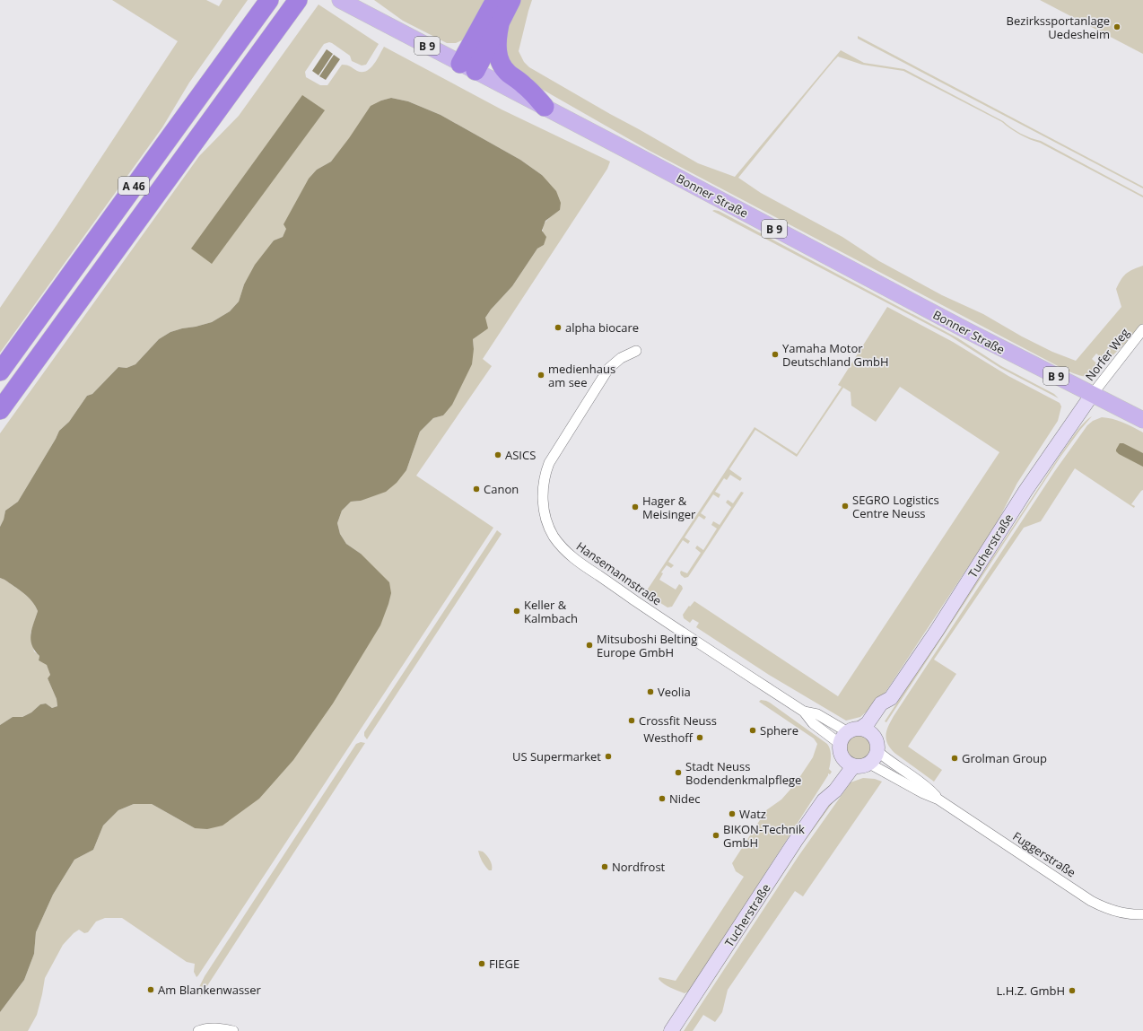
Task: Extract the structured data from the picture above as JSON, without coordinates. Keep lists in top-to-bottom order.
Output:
{
  "streets": {
    "highway": ["A 46"],
    "main road": ["B 9", "Bonner Straße", "Tucherstraße"],
    "street": ["Norfer Weg", "Hansemannstraße", "Fuggerstraße"]
  },
  "crossings": [
    ["Bonner Straße", "Norfer Weg"],
    ["Bonner Straße", "Tucherstraße"],
    ["Norfer Weg", "Tucherstraße"],
    ["Tucherstraße", "Hansemannstraße"],
    ["Tucherstraße", "Fuggerstraße"],
    ["Hansemannstraße", "Fuggerstraße"]
  ],
  "places": [
    "Bezirkssportanlage Uedesheim",
    "alpha biocare",
    "Yamaha Motor Deutschland GmbH",
    "medienhaus am see",
    "ASICS",
    "Canon",
    "SEGRO Logistics Centre Neuss",
    "Hager & Meisinger",
    "Keller & Kalmbach",
    "Mitsuboshi Belting Europe GmbH",
    "Veolia",
    "Crossfit Neuss",
    "Sphere",
    "Westhoff",
    "US Supermarket",
    "Grolman Group",
    "Stadt Neuss Bodendenkmalpflege",
    "Nidec",
    "Watz",
    "BIKON-Technik GmbH",
    "Nordfrost",
    "FIEGE",
    "Am Blankenwasser",
    "L.H.Z. GmbH"
  ]
}
